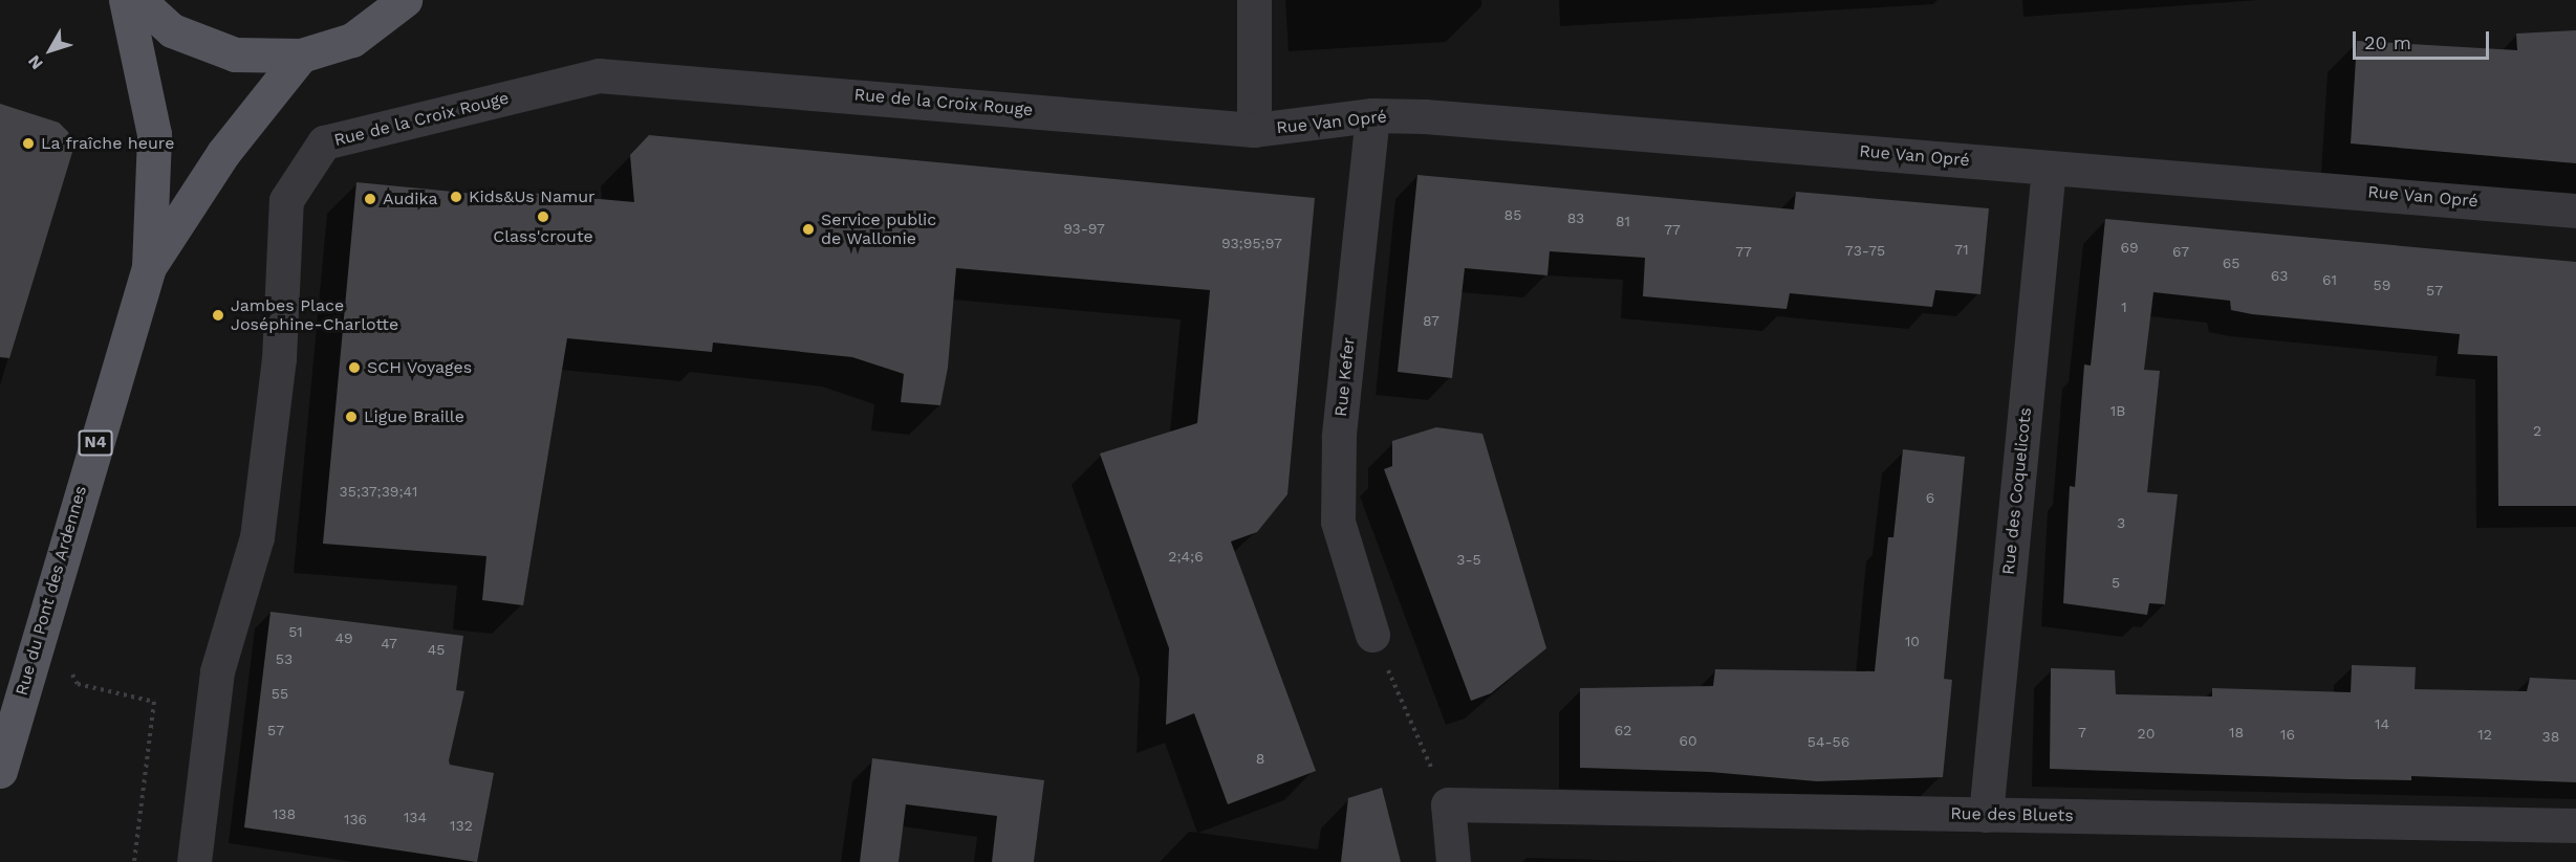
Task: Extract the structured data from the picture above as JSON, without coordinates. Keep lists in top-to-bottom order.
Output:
{
  "streets": {
    "main road": ["N4", "Rue du Pont des Ardennes"],
    "street": [
      "Rue de la Croix Rouge",
      "Rue Van Opré",
      "Rue Kefer",
      "Rue des Coquelicots",
      "Rue des Bluets"
    ]
  },
  "crossings": [
    ["Rue de la Croix Rouge", "Rue Van Opré"],
    ["Rue Van Opré", "Rue Kefer"],
    ["Rue Van Opré", "Rue des Coquelicots"],
    ["Rue des Coquelicots", "Rue des Bluets"]
  ],
  "places": [
    "La fraîche heure",
    "Kids&Us Namur",
    "Audika",
    "Class'croute",
    "Service public de Wallonie",
    "Jambes Place Joséphine-Charlotte",
    "SCH Voyages",
    "Ligue Braille"
  ],
  "house_numbers": [
    "85",
    "83",
    "81",
    "93-97",
    "77",
    "93;95;97",
    "69",
    "71",
    "73-75",
    "77",
    "67",
    "65",
    "63",
    "61",
    "59",
    "57",
    "1",
    "87",
    "1B",
    "2",
    "35;37;39;41",
    "6",
    "3",
    "2;4;6",
    "3-5",
    "5",
    "51",
    "49",
    "10",
    "47",
    "45",
    "53",
    "55",
    "14",
    "57",
    "62",
    "7",
    "18",
    "20",
    "16",
    "12",
    "38",
    "60",
    "54-56",
    "8",
    "138",
    "134",
    "136",
    "132"
  ],
  "scale_bar": "20 m",
  "north": "bottom left"
}
